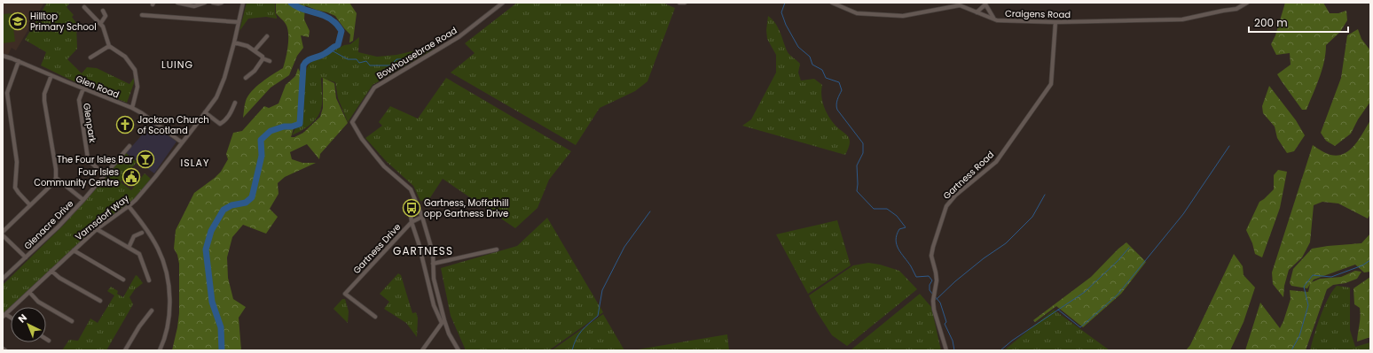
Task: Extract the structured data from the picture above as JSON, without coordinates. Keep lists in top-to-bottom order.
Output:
{
  "streets": {
    "street": [
      "Craigens Road",
      "Bowhousebrae Road",
      "Glen Road",
      "Glenpark",
      "Gartness Road",
      "Varnsdorf Way",
      "Glenacre Drive",
      "Gartness Drive"
    ]
  },
  "crossings": [
    ["Craigens Road", "Gartness Road"],
    ["Bowhousebrae Road", "Gartness Drive"],
    ["Glen Road", "Glenpark"],
    ["Glen Road", "Varnsdorf Way"],
    ["Glenpark", "Glenacre Drive"]
  ],
  "districts": ["LUING", "ISLAY", "GARTNESS"],
  "places": {
    "school or university": ["Hilltop Primary School"],
    "church": ["Jackson Church of Scotland"],
    "bar": ["The Four Isles Bar"],
    "public building": ["Four Isles Community Centre"],
    "bus stop": ["Gartness, Moffathill opp Gartness Drive"]
  },
  "scale_bar": "200 m",
  "north": "top left"
}
